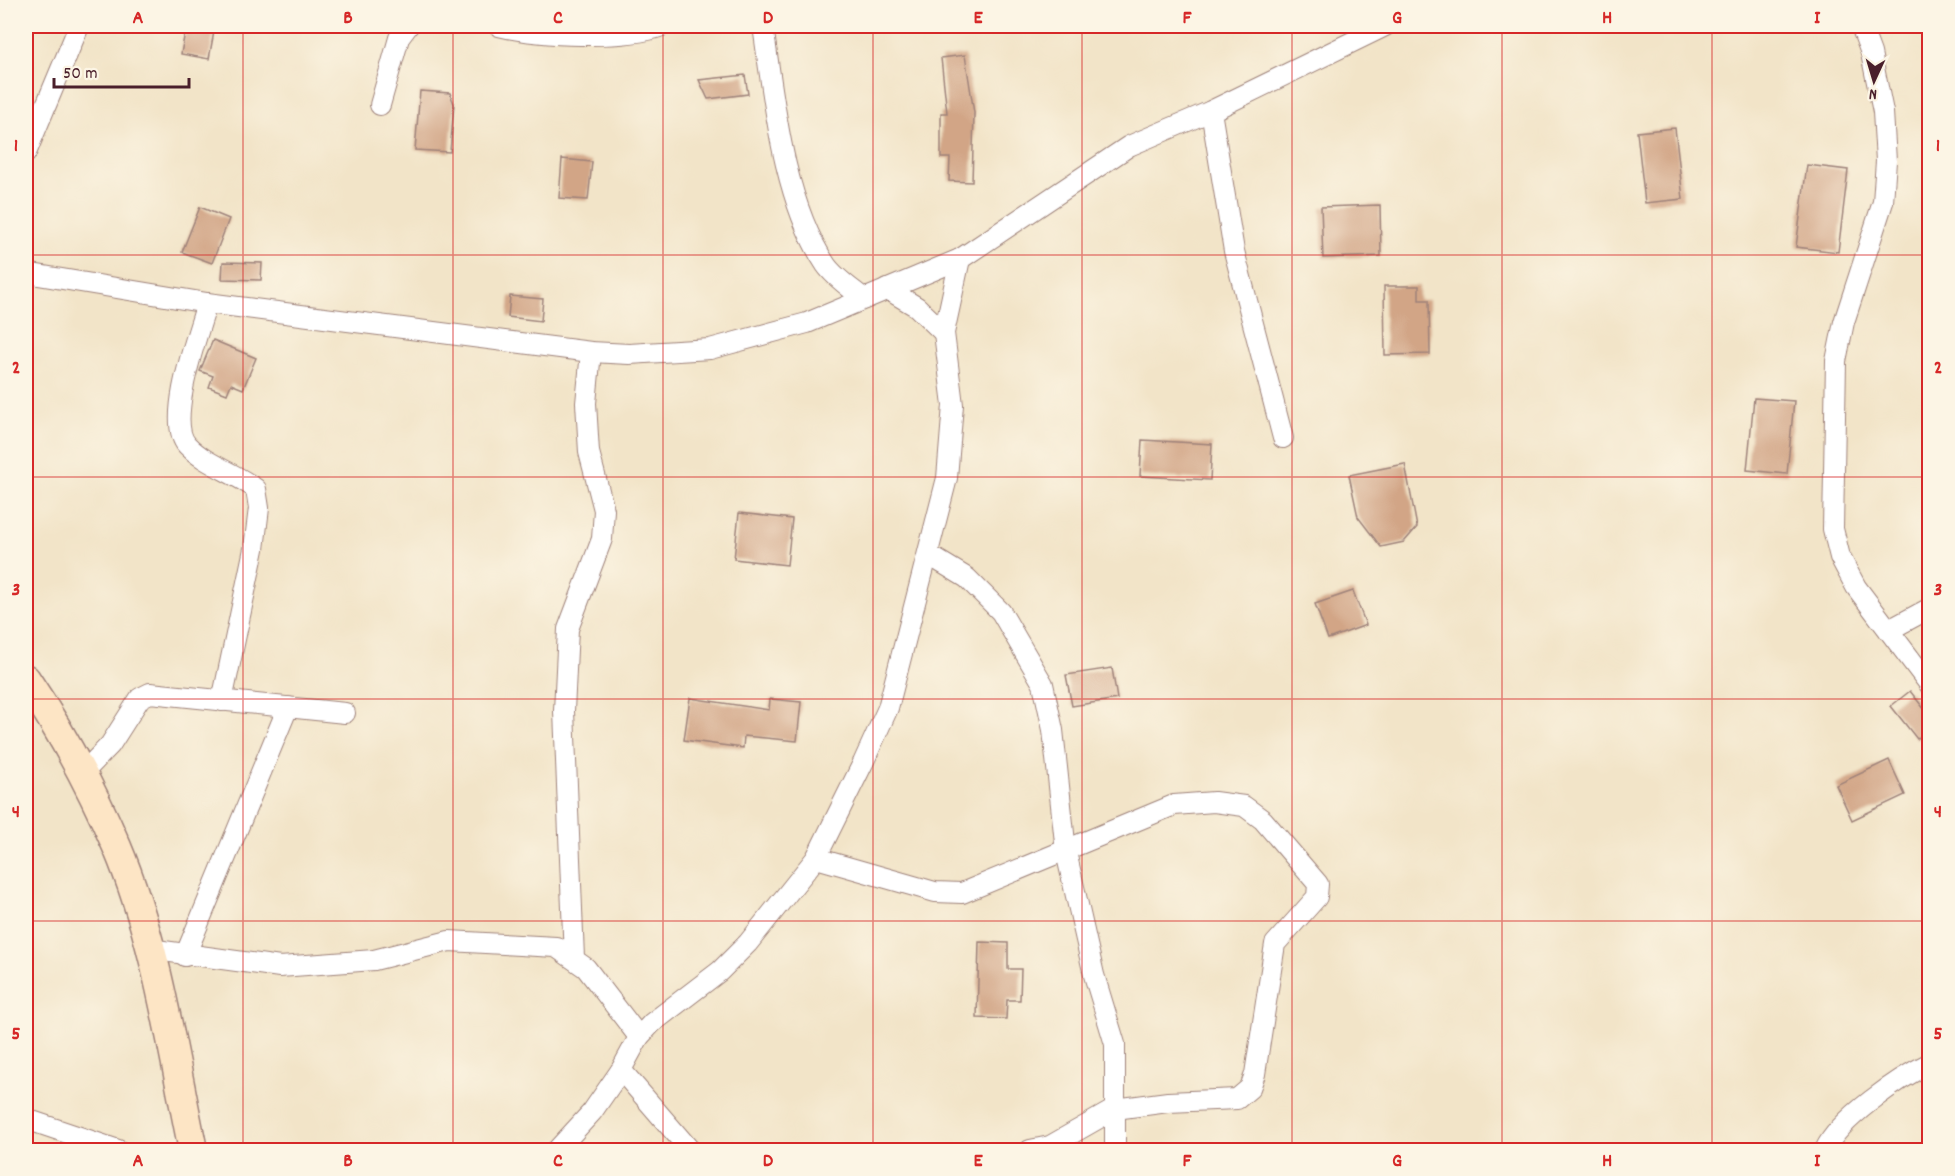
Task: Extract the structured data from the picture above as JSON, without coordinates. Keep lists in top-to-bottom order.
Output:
{
  "scale_bar": "50 m",
  "north": "bottom",
  "grid": {
    "columns": [
      "A",
      "B",
      "C",
      "D",
      "E",
      "F",
      "G",
      "H",
      "I"
    ],
    "rows": [
      "1",
      "2",
      "3",
      "4",
      "5"
    ]
  }
}
